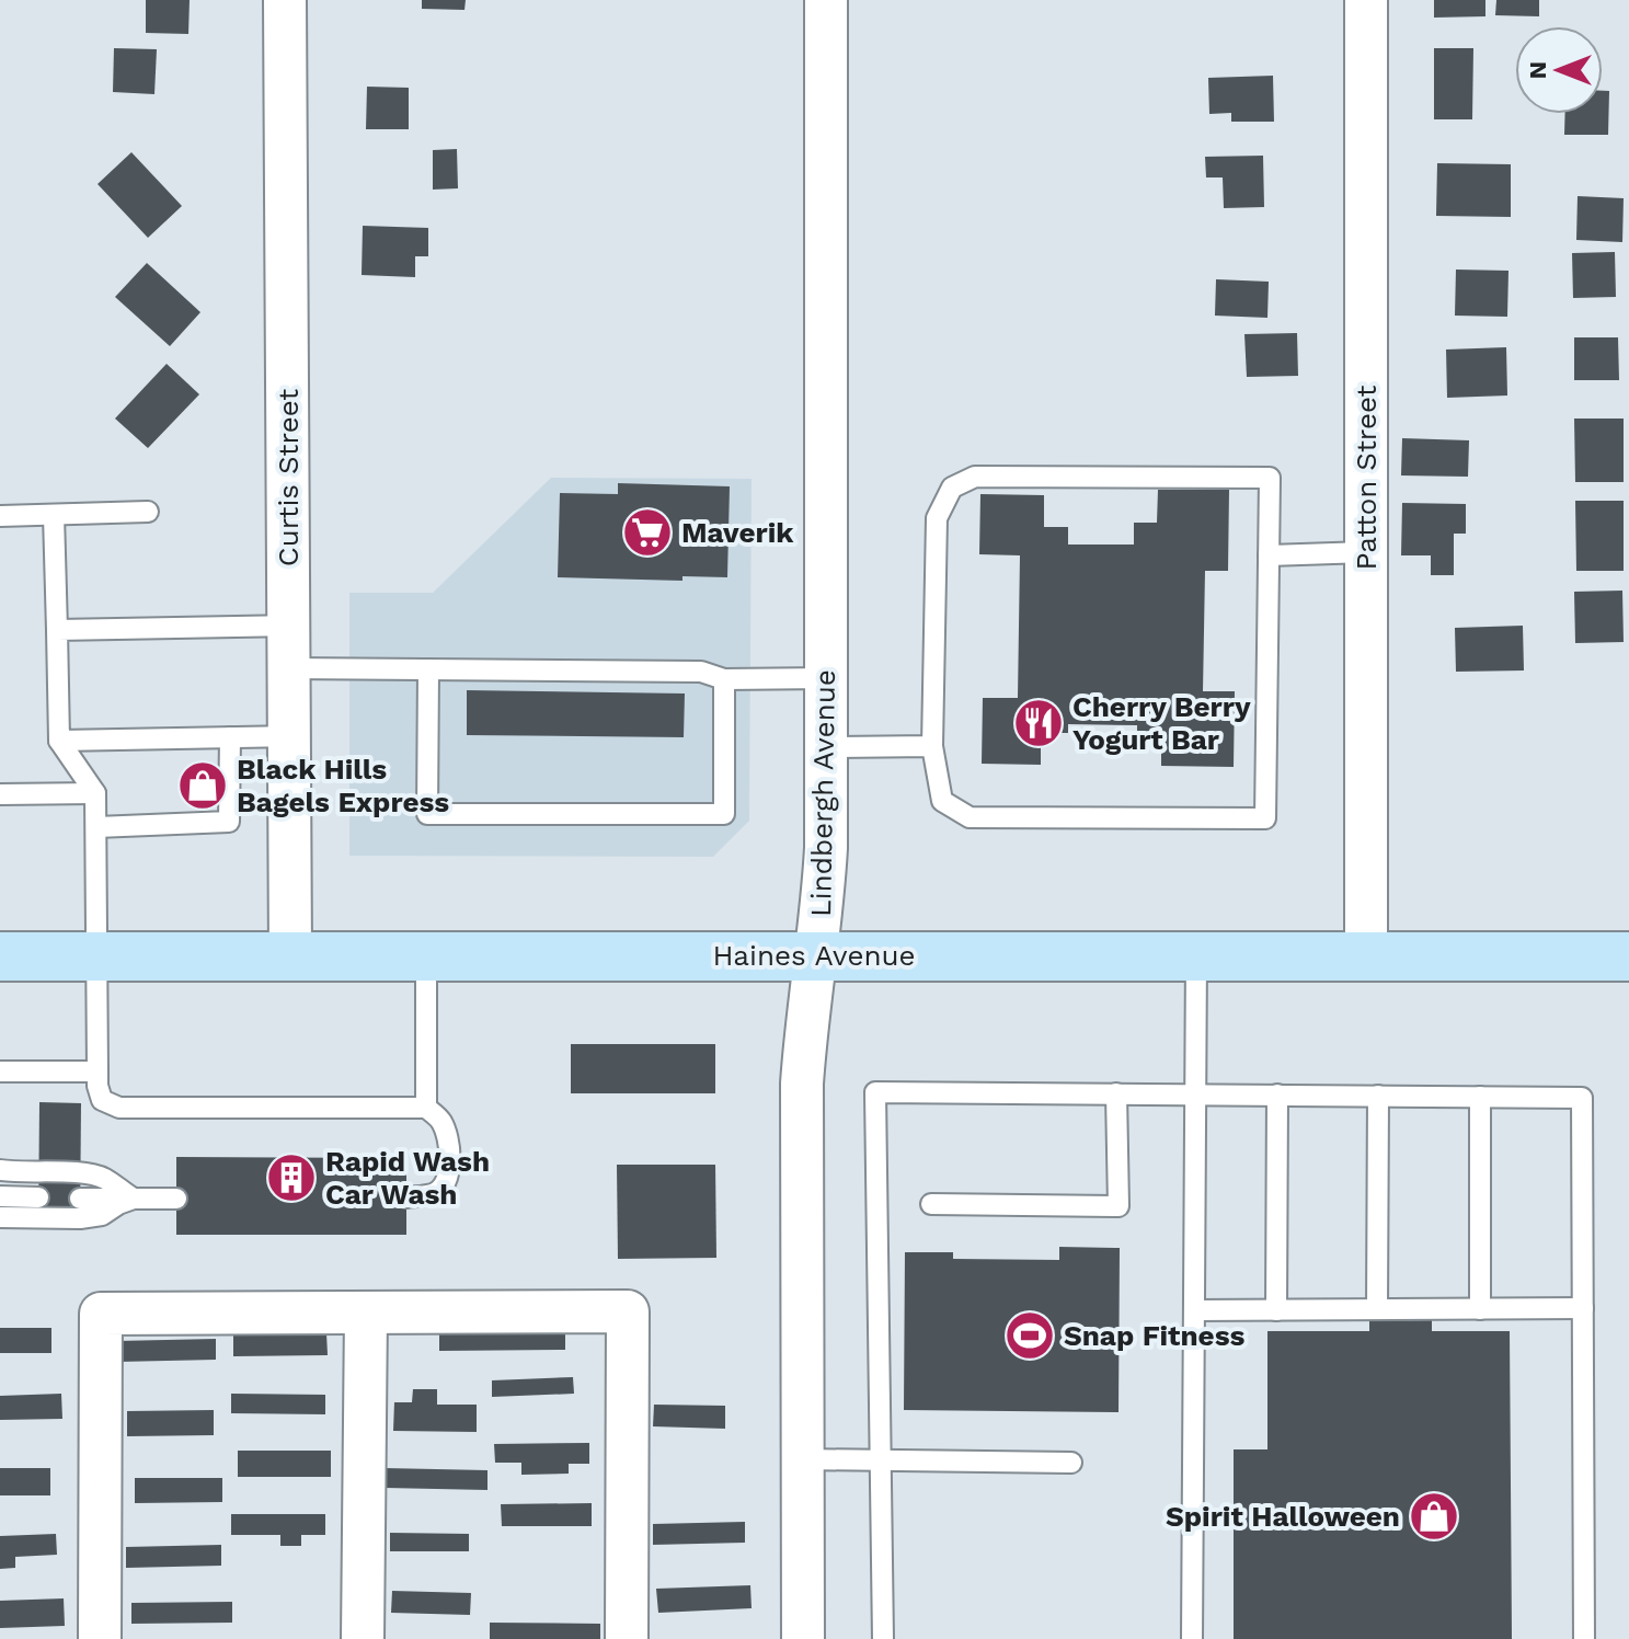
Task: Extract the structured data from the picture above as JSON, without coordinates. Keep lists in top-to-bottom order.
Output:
{
  "streets": {
    "main road": ["Haines Avenue"],
    "street": ["Curtis Street", "Patton Street", "Lindbergh Avenue"]
  },
  "crossings": [
    ["Curtis Street", "Haines Avenue"],
    ["Patton Street", "Haines Avenue"],
    ["Lindbergh Avenue", "Haines Avenue"]
  ],
  "places": {
    "supermarket": ["Maverik"],
    "restaurant": ["Cherry Berry Yogurt Bar"],
    "shop": ["Black Hills Bagels Express", "Spirit Halloween"],
    "building": ["Rapid Wash Car Wash"],
    "sports": ["Snap Fitness"]
  },
  "north": "left"
}
